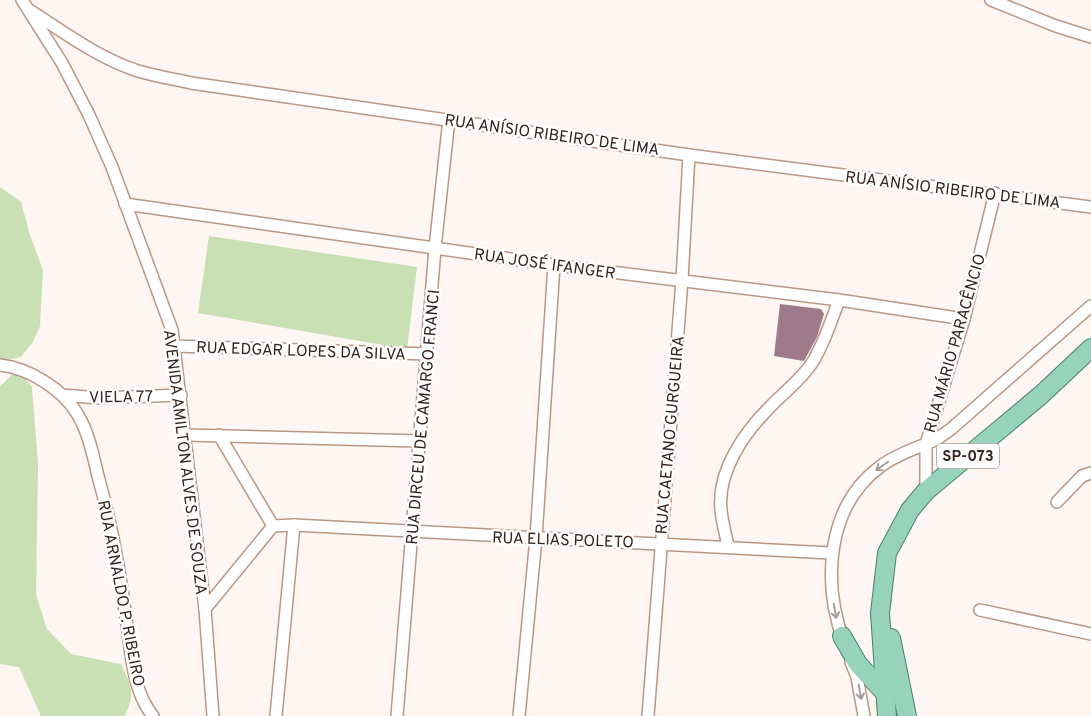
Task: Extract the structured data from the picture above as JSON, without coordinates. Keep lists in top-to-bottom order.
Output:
{
  "streets": {
    "main road": ["SP-073"],
    "street": [
      "RUA ANÍSIO RIBEIRO DE LIMA",
      "RUA JOSÉ IFANGER",
      "RUA MÁRIO PARACÊNCIO",
      "RUA EDGAR LOPES DA SILVA",
      "VIELA 77",
      "RUA DIRCEU DE CAMARGO FRANCI",
      "RUA CAETANO GURGUEIRA",
      "AVENIDA AMILTON ALVES DE SOUZA",
      "RUA ELIAS POLETO",
      "RUA ARNALDO P. RIBEIRO"
    ]
  },
  "crossings": [
    ["RUA ANÍSIO RIBEIRO DE LIMA", "RUA MÁRIO PARACÊNCIO"],
    ["RUA ANÍSIO RIBEIRO DE LIMA", "RUA DIRCEU DE CAMARGO FRANCI"],
    ["RUA ANÍSIO RIBEIRO DE LIMA", "RUA CAETANO GURGUEIRA"],
    ["RUA ANÍSIO RIBEIRO DE LIMA", "AVENIDA AMILTON ALVES DE SOUZA"],
    ["RUA JOSÉ IFANGER", "RUA MÁRIO PARACÊNCIO"],
    ["RUA JOSÉ IFANGER", "RUA DIRCEU DE CAMARGO FRANCI"],
    ["RUA JOSÉ IFANGER", "RUA CAETANO GURGUEIRA"],
    ["RUA JOSÉ IFANGER", "AVENIDA AMILTON ALVES DE SOUZA"],
    ["RUA MÁRIO PARACÊNCIO", "RUA ELIAS POLETO"],
    ["RUA EDGAR LOPES DA SILVA", "RUA DIRCEU DE CAMARGO FRANCI"],
    ["RUA EDGAR LOPES DA SILVA", "AVENIDA AMILTON ALVES DE SOUZA"],
    ["VIELA 77", "AVENIDA AMILTON ALVES DE SOUZA"],
    ["VIELA 77", "RUA ARNALDO P. RIBEIRO"],
    ["RUA DIRCEU DE CAMARGO FRANCI", "RUA ELIAS POLETO"],
    ["RUA CAETANO GURGUEIRA", "RUA ELIAS POLETO"]
  ],
  "one_way": ["RUA MÁRIO PARACÊNCIO"]
}
